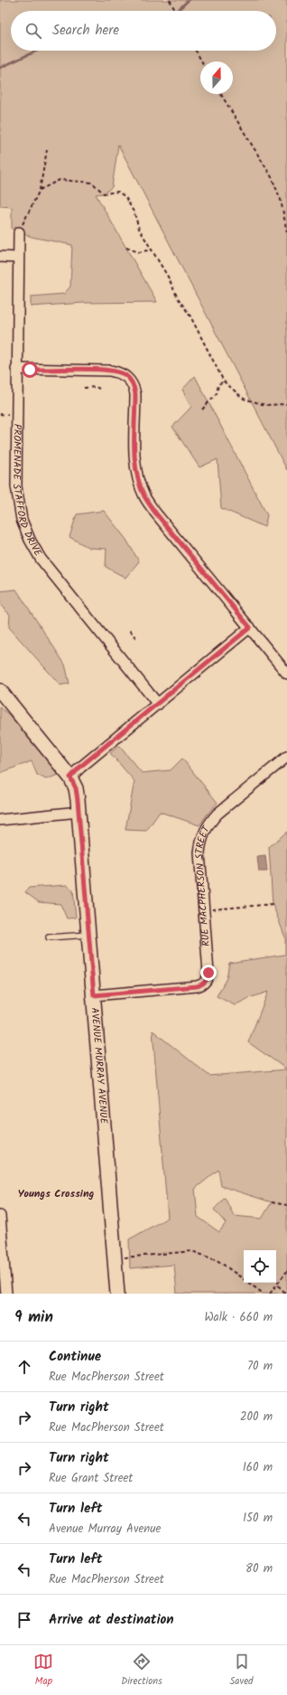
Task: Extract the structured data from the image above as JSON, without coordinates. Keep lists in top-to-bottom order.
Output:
{
  "streets": {
    "street": ["PROMENADE STAFFORD DRIVE", "RUE MACPHERSON STREET", "AVENUE MURRAY AVENUE"]
  },
  "crossings": [
    ["RUE MACPHERSON STREET", "AVENUE MURRAY AVENUE"]
  ],
  "districts": ["Youngs Crossing"],
  "north": "top",
  "page": {
    "search": "Search here",
    "heading": ["9 min", "Walk · 660 m"],
    "list": [
      ["Continue", "Rue MacPherson Street", "70 m"],
      ["Turn right", "Rue MacPherson Street", "200 m"],
      ["Turn right", "Rue Grant Street", "160 m"],
      ["Turn left", "Avenue Murray Avenue", "150 m"],
      ["Turn left", "Rue MacPherson Street", "80 m"],
      "Arrive at destination"
    ],
    "nav": ["Map", "Directions", "Saved"]
  }
}
